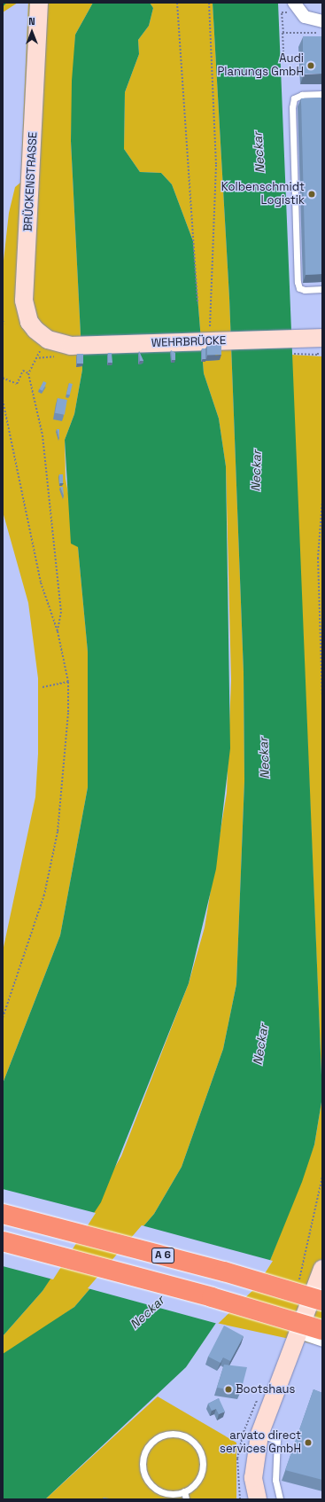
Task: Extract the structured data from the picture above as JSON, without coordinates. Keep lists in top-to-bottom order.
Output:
{
  "streets": {
    "highway": ["A 6"],
    "main road": ["BRÜCKENSTRASSE", "WEHRBRÜCKE"]
  },
  "crossings": [
    ["BRÜCKENSTRASSE", "WEHRBRÜCKE"]
  ],
  "water": ["Neckar"],
  "places": [
    "Audi Planungs GmbH",
    "Kolbenschmidt Logistik",
    "Bootshaus",
    "arvato direct services GmbH"
  ],
  "north": "top"
}
